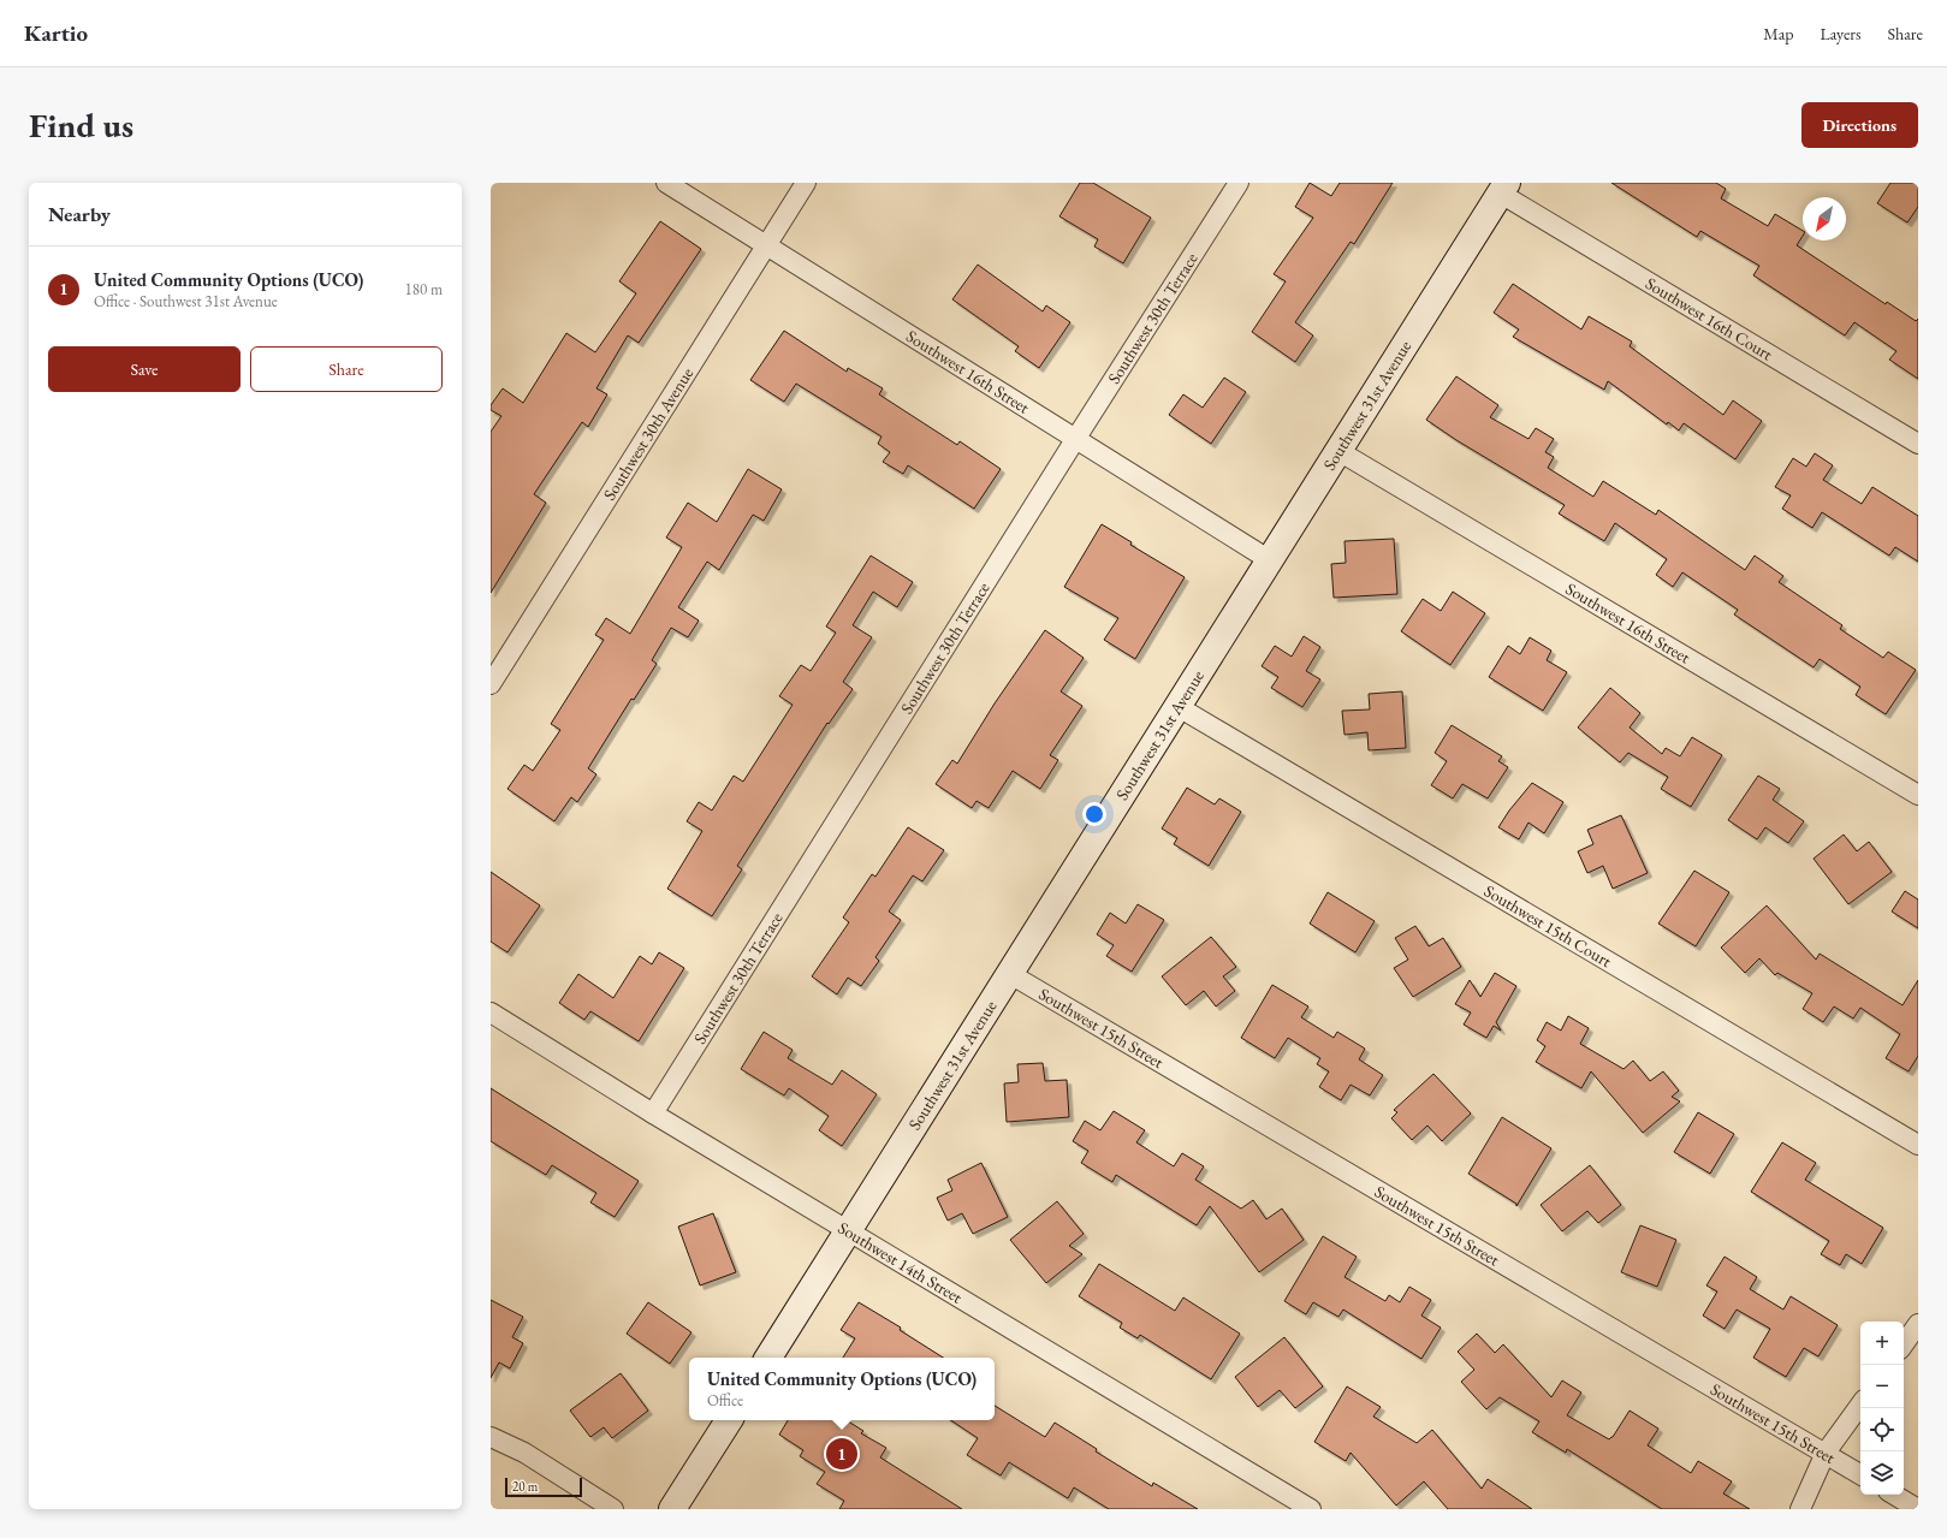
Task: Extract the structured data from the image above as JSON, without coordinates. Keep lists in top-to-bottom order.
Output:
{
  "streets": {
    "street": [
      "Southwest 30th Terrace",
      "Southwest 16th Court",
      "Southwest 16th Street",
      "Southwest 31st Avenue",
      "Southwest 30th Avenue",
      "Southwest 15th Court",
      "Southwest 15th Street",
      "Southwest 14th Street"
    ]
  },
  "crossings": [
    ["Southwest 30th Terrace", "Southwest 16th Street"],
    ["Southwest 30th Terrace", "Southwest 14th Street"],
    ["Southwest 16th Court", "Southwest 31st Avenue"],
    ["Southwest 16th Street", "Southwest 31st Avenue"],
    ["Southwest 16th Street", "Southwest 30th Avenue"],
    ["Southwest 31st Avenue", "Southwest 15th Court"],
    ["Southwest 31st Avenue", "Southwest 15th Street"],
    ["Southwest 31st Avenue", "Southwest 14th Street"]
  ],
  "scale_bar": "20 m",
  "north": "bottom left",
  "page": {
    "header": "Kartio",
    "nav": ["Map", "Layers", "Share"],
    "buttons": [
      "Directions",
      ["Save", "Share"]
    ],
    "title": "Find us",
    "heading": "Nearby",
    "list": [
      {
        "mark": "1",
        "name": "United Community Options (UCO)",
        "note": "Office · Southwest 31st Avenue",
        "value": "180 m"
      }
    ],
    "map_buttons": ["+", "−"],
    "popup": ["United Community Options (UCO)", "Office"],
    "pins": "1",
    "scale": "20 m"
  }
}
